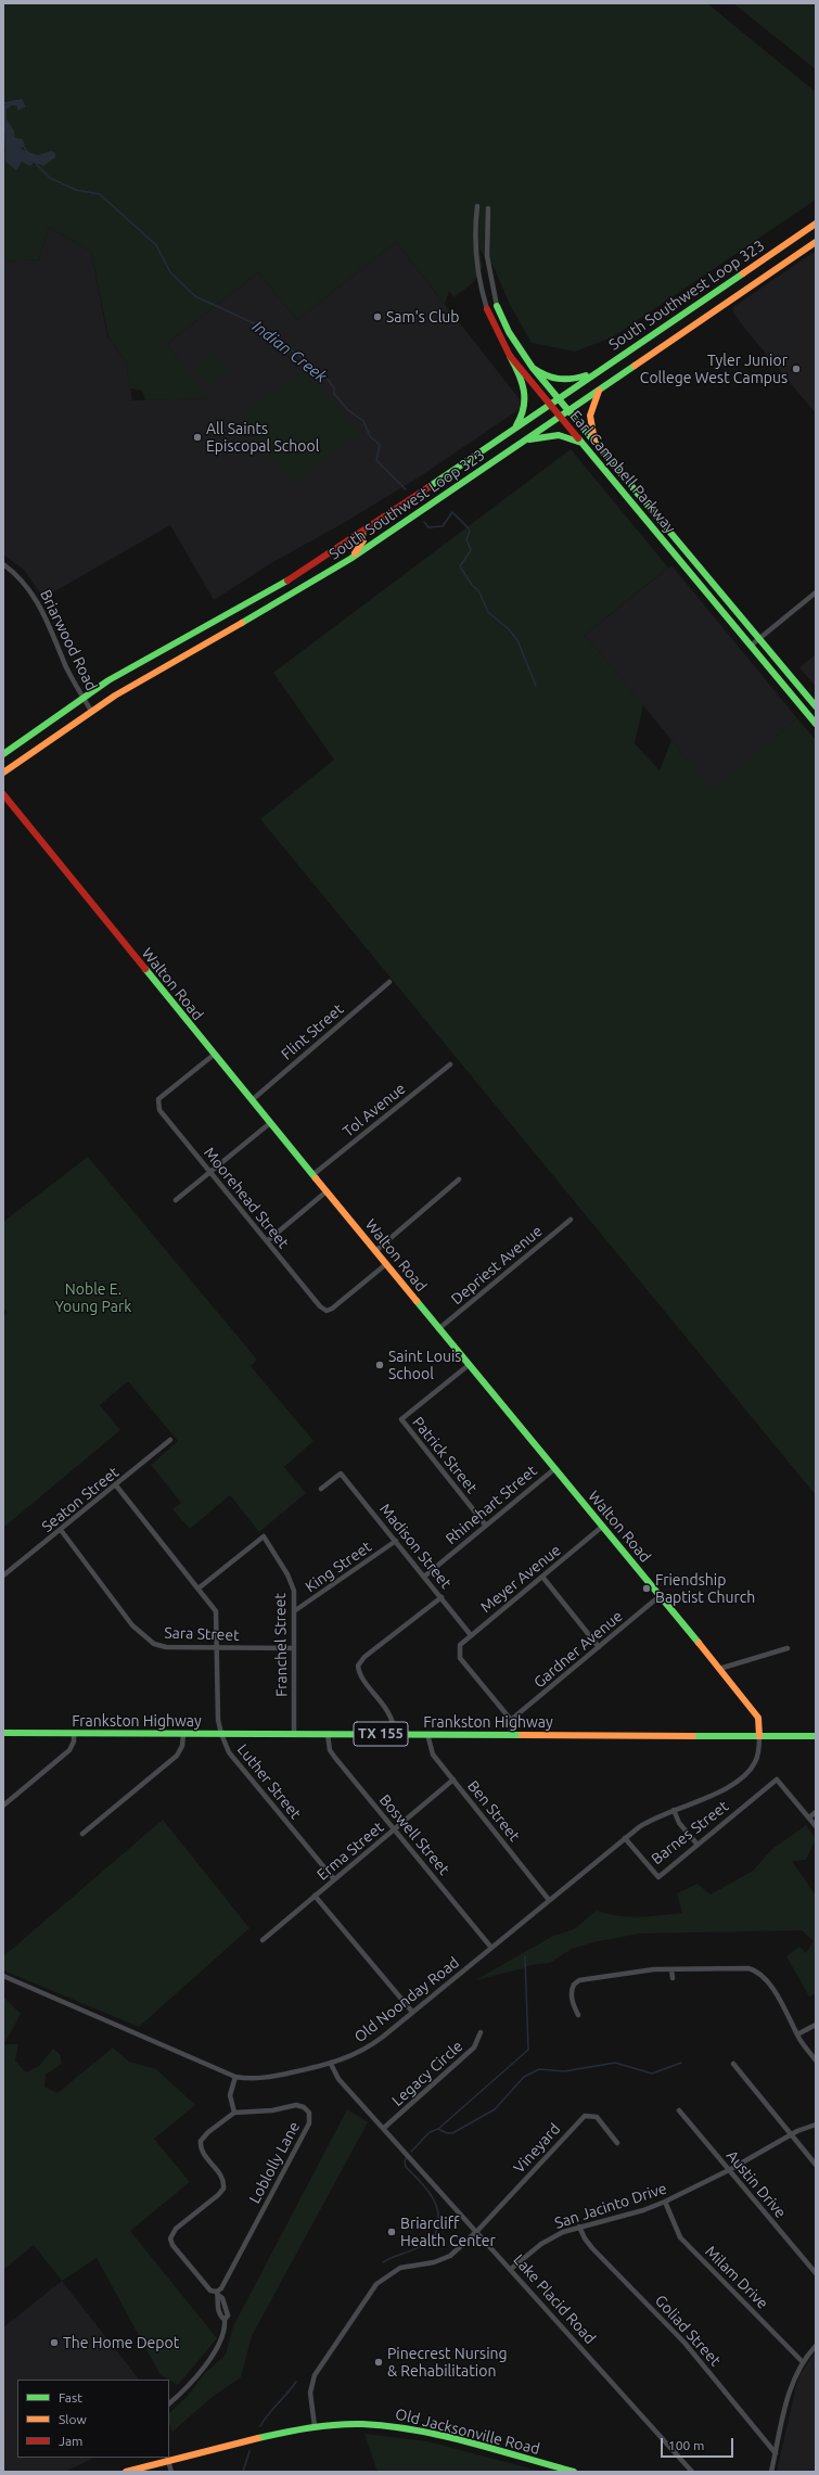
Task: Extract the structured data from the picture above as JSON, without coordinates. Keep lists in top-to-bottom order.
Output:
{
  "streets": {
    "main road": [
      "South Southwest Loop 323",
      "Earl Campbell Parkway",
      "Walton Road",
      "Frankston Highway",
      "TX 155",
      "Old Jacksonville Road"
    ],
    "street": [
      "Briarwood Road",
      "Flint Street",
      "Tol Avenue",
      "Moorehead Street",
      "Depriest Avenue",
      "Patrick Street",
      "Seaton Street",
      "Rhinehart Street",
      "Madison Street",
      "King Street",
      "Meyer Avenue",
      "Sara Street",
      "Franchel Street",
      "Gardner Avenue",
      "Luther Street",
      "Ben Street",
      "Barnes Street",
      "Boswell Street",
      "Erma Street",
      "Old Noonday Road",
      "Legacy Circle",
      "Vineyard",
      "Loblolly Lane",
      "Austin Drive",
      "San Jacinto Drive",
      "Milam Drive",
      "Lake Placid Road",
      "Goliad Street"
    ]
  },
  "crossings": [
    ["South Southwest Loop 323", "Earl Campbell Parkway"],
    ["South Southwest Loop 323", "Briarwood Road"],
    ["Walton Road", "Flint Street"],
    ["Walton Road", "Tol Avenue"],
    ["Walton Road", "Moorehead Street"],
    ["Walton Road", "Depriest Avenue"],
    ["Walton Road", "Patrick Street"],
    ["Walton Road", "Rhinehart Street"],
    ["Walton Road", "Meyer Avenue"],
    ["Walton Road", "Gardner Avenue"],
    ["Walton Road", "Frankston Highway"],
    ["Walton Road", "Old Noonday Road"],
    ["Patrick Street", "Rhinehart Street"],
    ["Seaton Street", "Sara Street"],
    ["Seaton Street", "Luther Street"],
    ["Rhinehart Street", "Madison Street"],
    ["Madison Street", "King Street"],
    ["Madison Street", "Meyer Avenue"],
    ["King Street", "Franchel Street"],
    ["Meyer Avenue", "Gardner Avenue"],
    ["Sara Street", "Franchel Street"],
    ["Sara Street", "Luther Street"],
    ["Franchel Street", "Frankston Highway"],
    ["Franchel Street", "Luther Street"],
    ["Frankston Highway", "Luther Street"],
    ["Frankston Highway", "Ben Street"],
    ["Frankston Highway", "Boswell Street"],
    ["Frankston Highway", "Old Noonday Road"],
    ["Luther Street", "Erma Street"],
    ["Ben Street", "Erma Street"],
    ["Ben Street", "Old Noonday Road"],
    ["Barnes Street", "Old Noonday Road"],
    ["Boswell Street", "Erma Street"],
    ["Boswell Street", "Old Noonday Road"],
    ["Old Noonday Road", "Lake Placid Road"],
    ["Legacy Circle", "Lake Placid Road"],
    ["Vineyard", "Lake Placid Road"],
    ["Austin Drive", "San Jacinto Drive"],
    ["San Jacinto Drive", "Milam Drive"],
    ["San Jacinto Drive", "Lake Placid Road"],
    ["San Jacinto Drive", "Goliad Street"]
  ],
  "water": ["Indian Creek"],
  "parks": ["Noble E. Young Park"],
  "places": [
    "Sam's Club",
    "Tyler Junior College West Campus",
    "All Saints Episcopal School",
    "Saint Louis School",
    "Friendship Baptist Church",
    "Briarcliff Health Center",
    "The Home Depot",
    "Pinecrest Nursing & Rehabilitation"
  ],
  "legend": ["Fast", "Slow", "Jam"],
  "scale_bar": "100 m"
}
